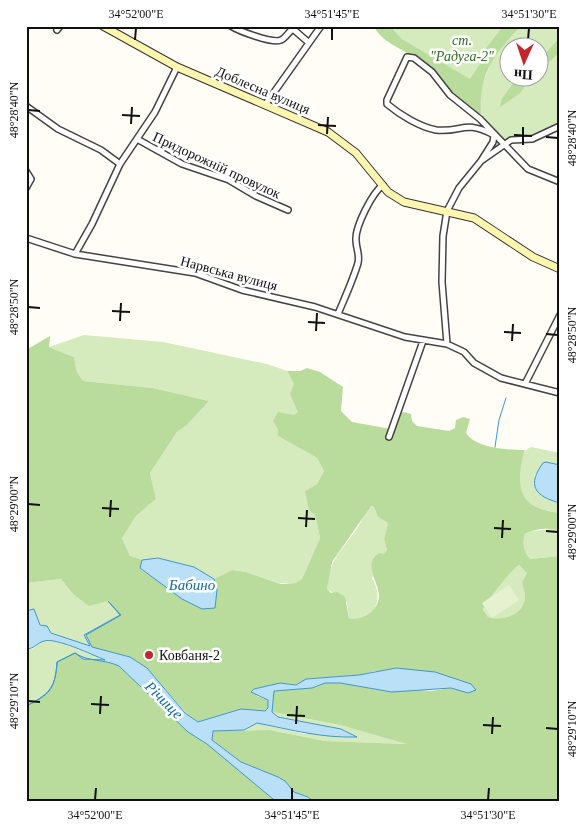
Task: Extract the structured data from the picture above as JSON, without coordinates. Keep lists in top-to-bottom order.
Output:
{
  "streets": {
    "street": ["Доблесна вулиця", "Придорожній провулок", "Нарвська вулиця"]
  },
  "crossings": [
    ["Доблесна вулиця", "Придорожній провулок"],
    ["Придорожній провулок", "Нарвська вулиця"]
  ],
  "water": ["Бабино", "Річище"],
  "parks": ["ст. \"Радуга-2\""],
  "places": ["Ковбаня-2"],
  "north": "bottom",
  "coordinates": [
    "34°52'00\"E",
    "34°51'45\"E",
    "34°51'30\"E",
    "48°28'40\"N",
    "48°28'50\"N",
    "48°29'00\"N",
    "48°29'10\"N"
  ]
}
